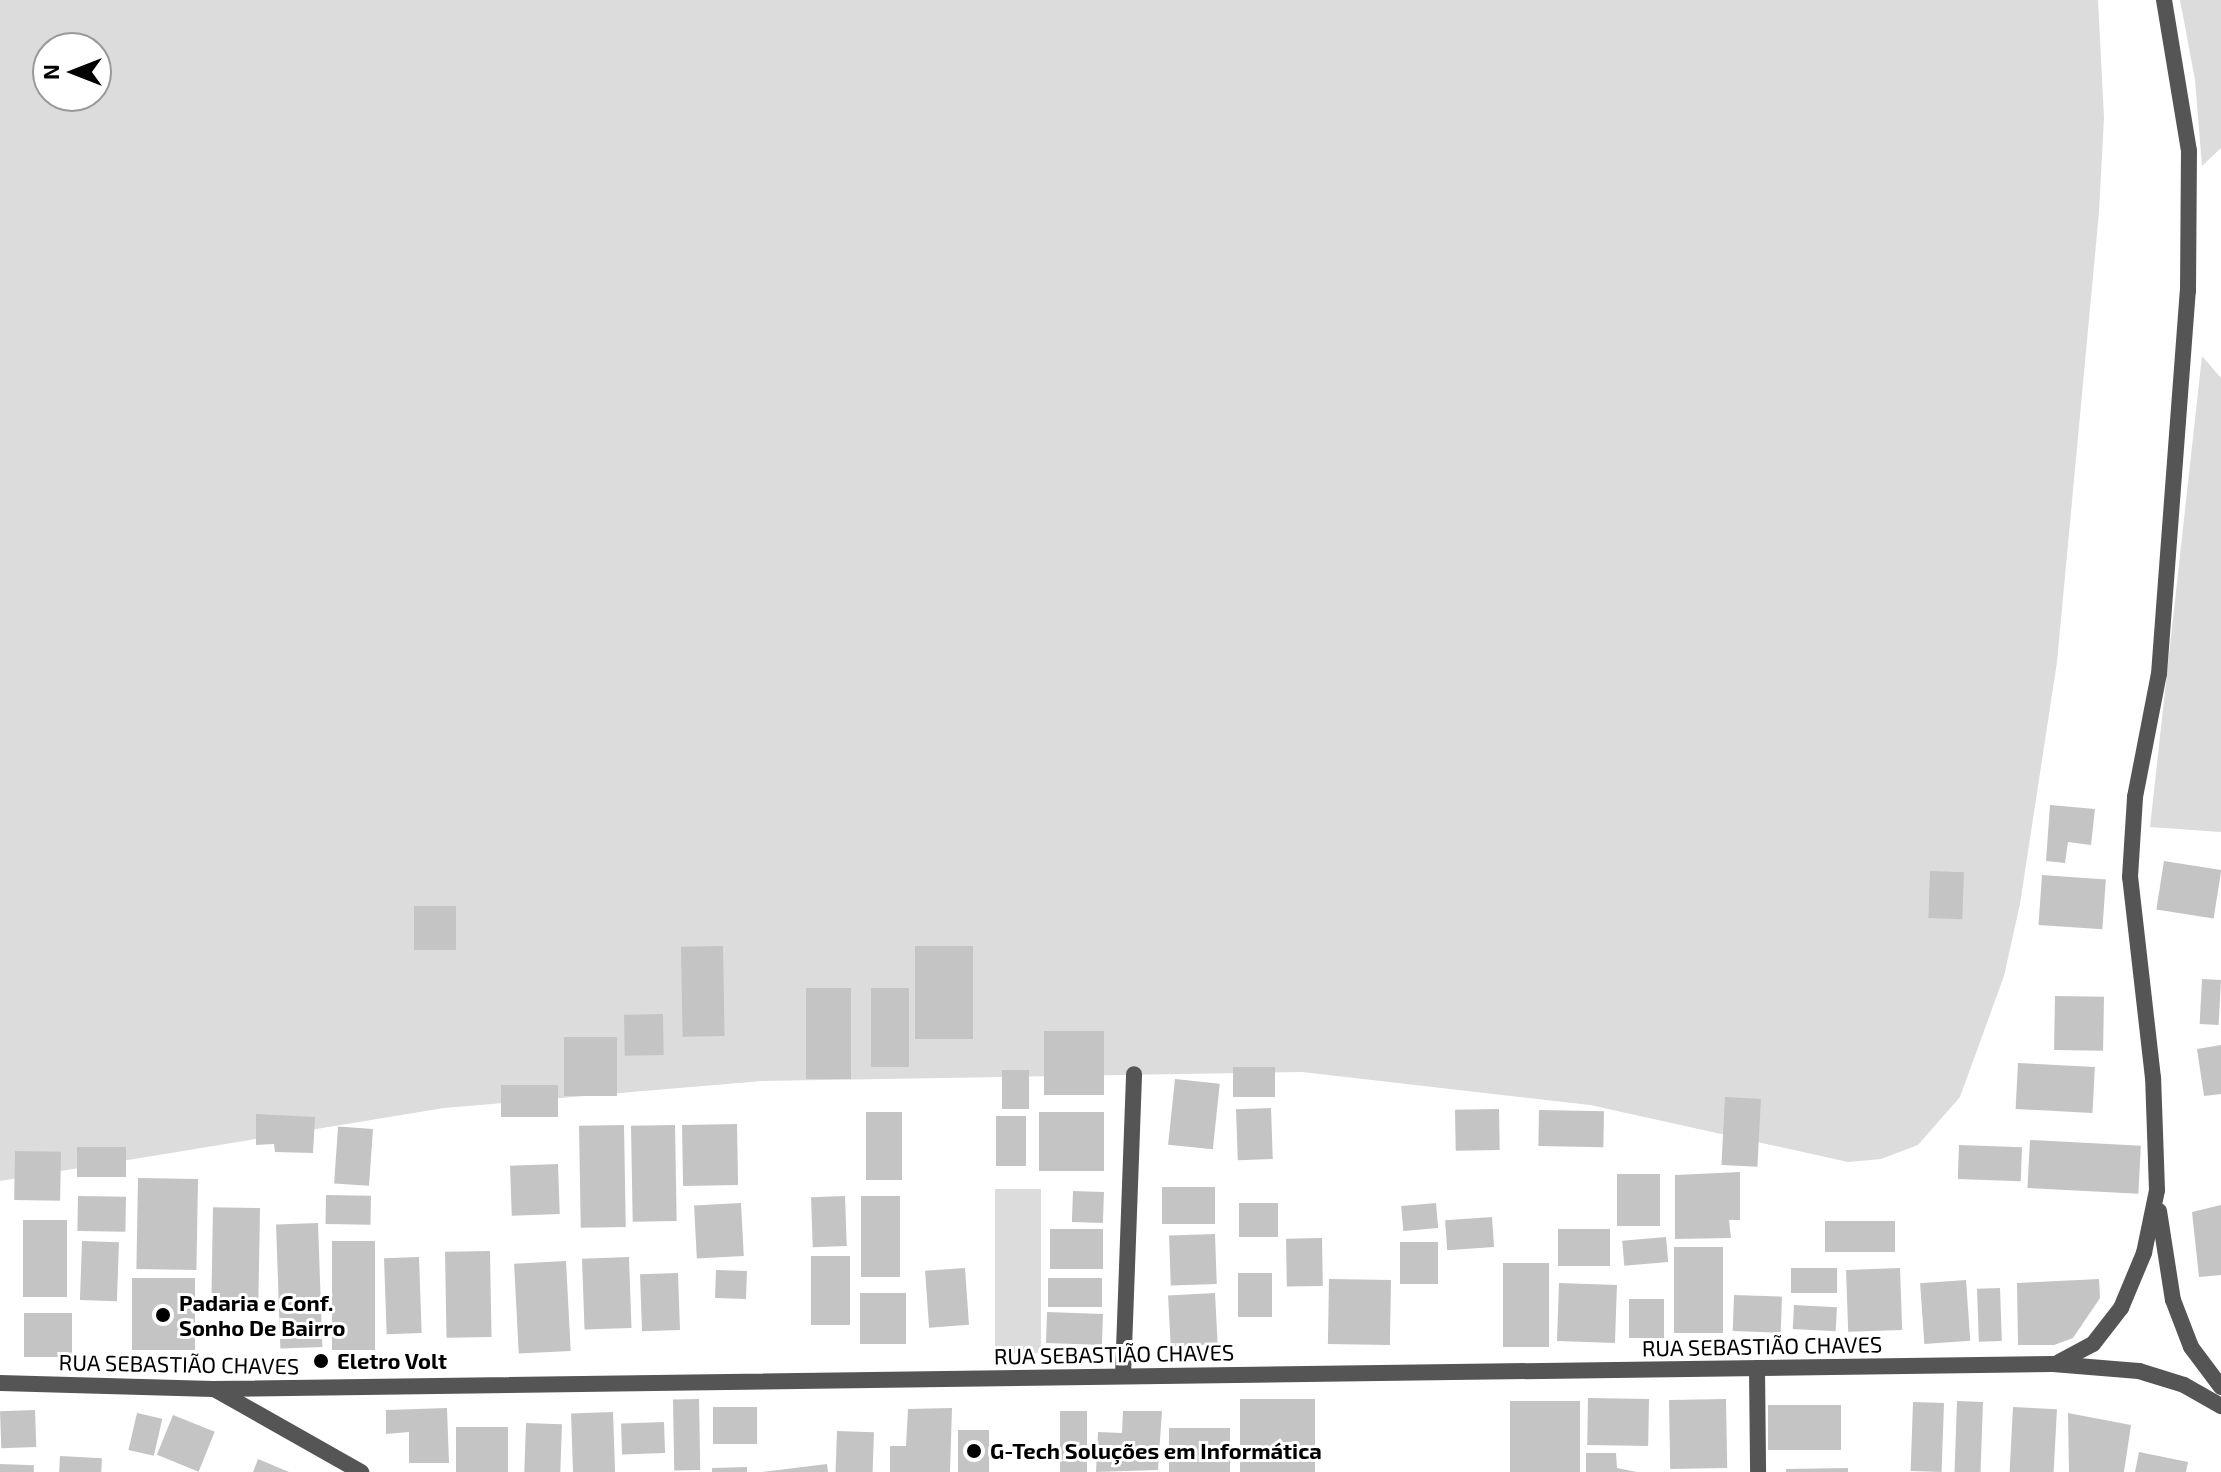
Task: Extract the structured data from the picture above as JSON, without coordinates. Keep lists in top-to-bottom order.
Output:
{
  "streets": {
    "street": ["RUA SEBASTIÃO CHAVES"]
  },
  "places": ["Padaria e Conf. Sonho De Bairro", "Eletro Volt", "G-Tech Soluções em Informática"],
  "north": "left"
}
